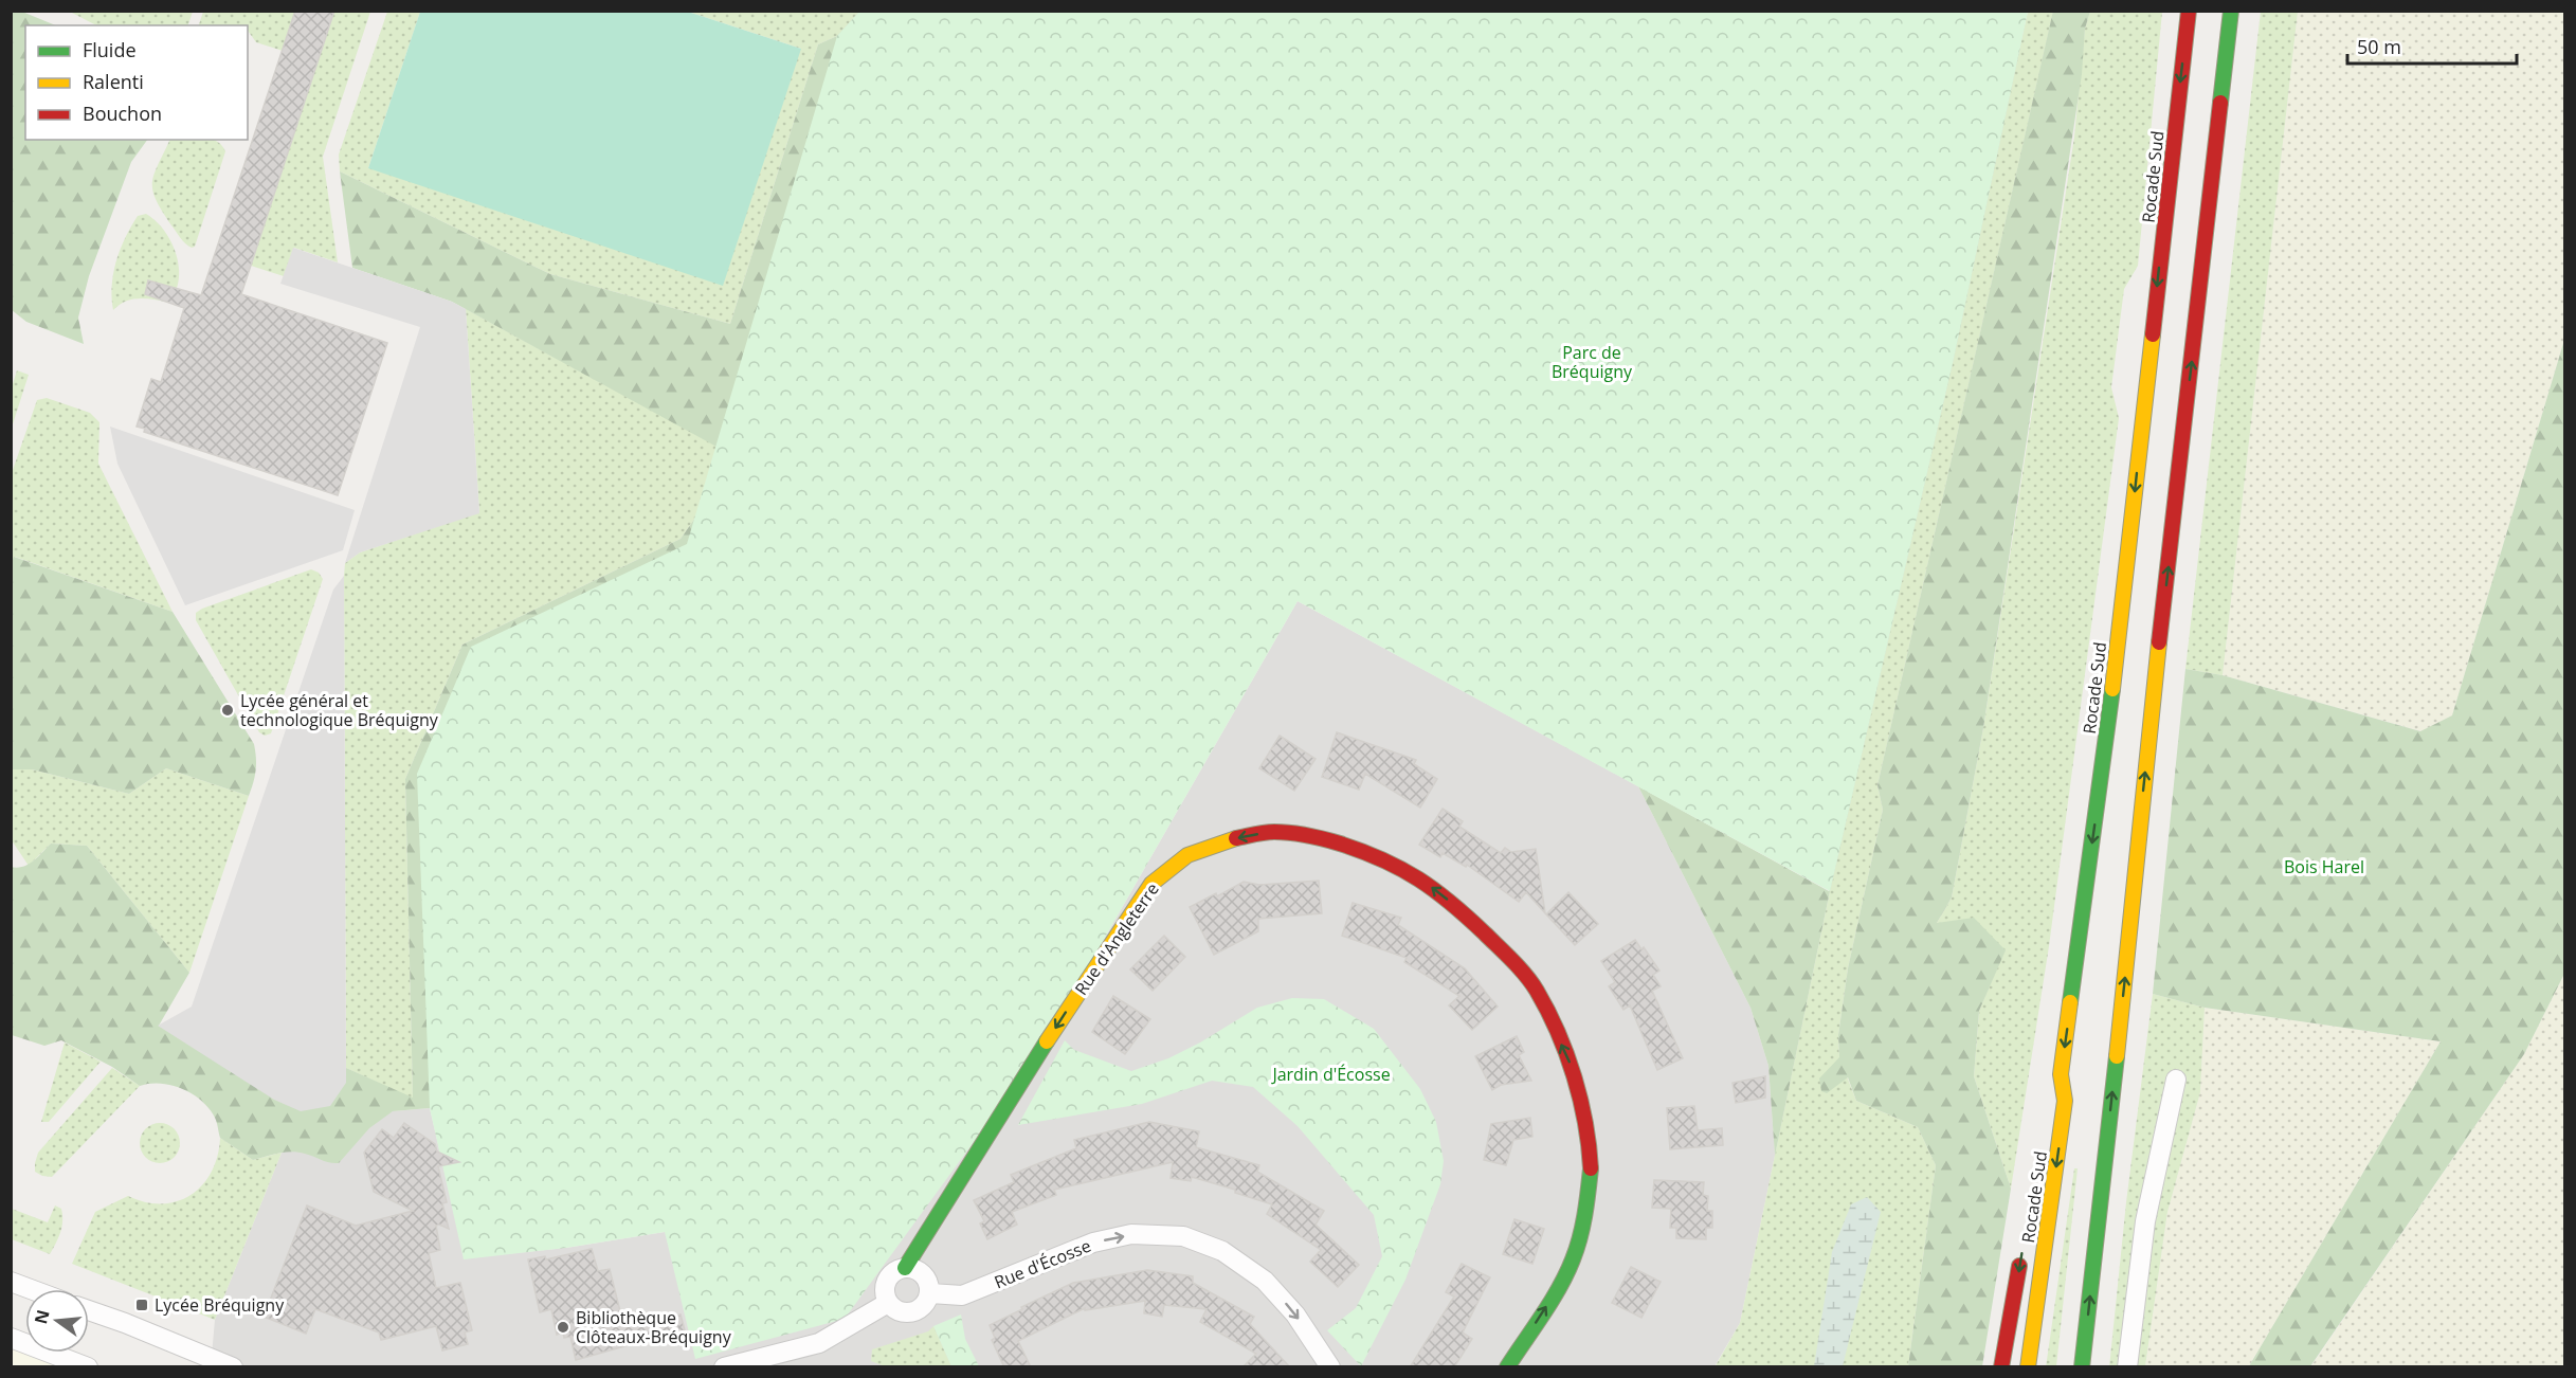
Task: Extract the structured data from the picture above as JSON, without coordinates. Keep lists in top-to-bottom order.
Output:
{
  "streets": {
    "main road": ["Rocade Sud", "Rue d'Angleterre"],
    "street": ["Rue d'Écosse"]
  },
  "crossings": [
    ["Rue d'Angleterre", "Rue d'Écosse"]
  ],
  "one_way": ["Rue d'Écosse"],
  "parks": ["Parc de Bréquigny", "Bois Harel", "Jardin d'Écosse"],
  "places": {
    "other": ["Lycée général et technologique Bréquigny", "Bibliothèque Clôteaux-Bréquigny"],
    "transit": ["Lycée Bréquigny"]
  },
  "legend": ["Fluide", "Ralenti", "Bouchon"],
  "scale_bar": "50 m",
  "north": "left"
}
